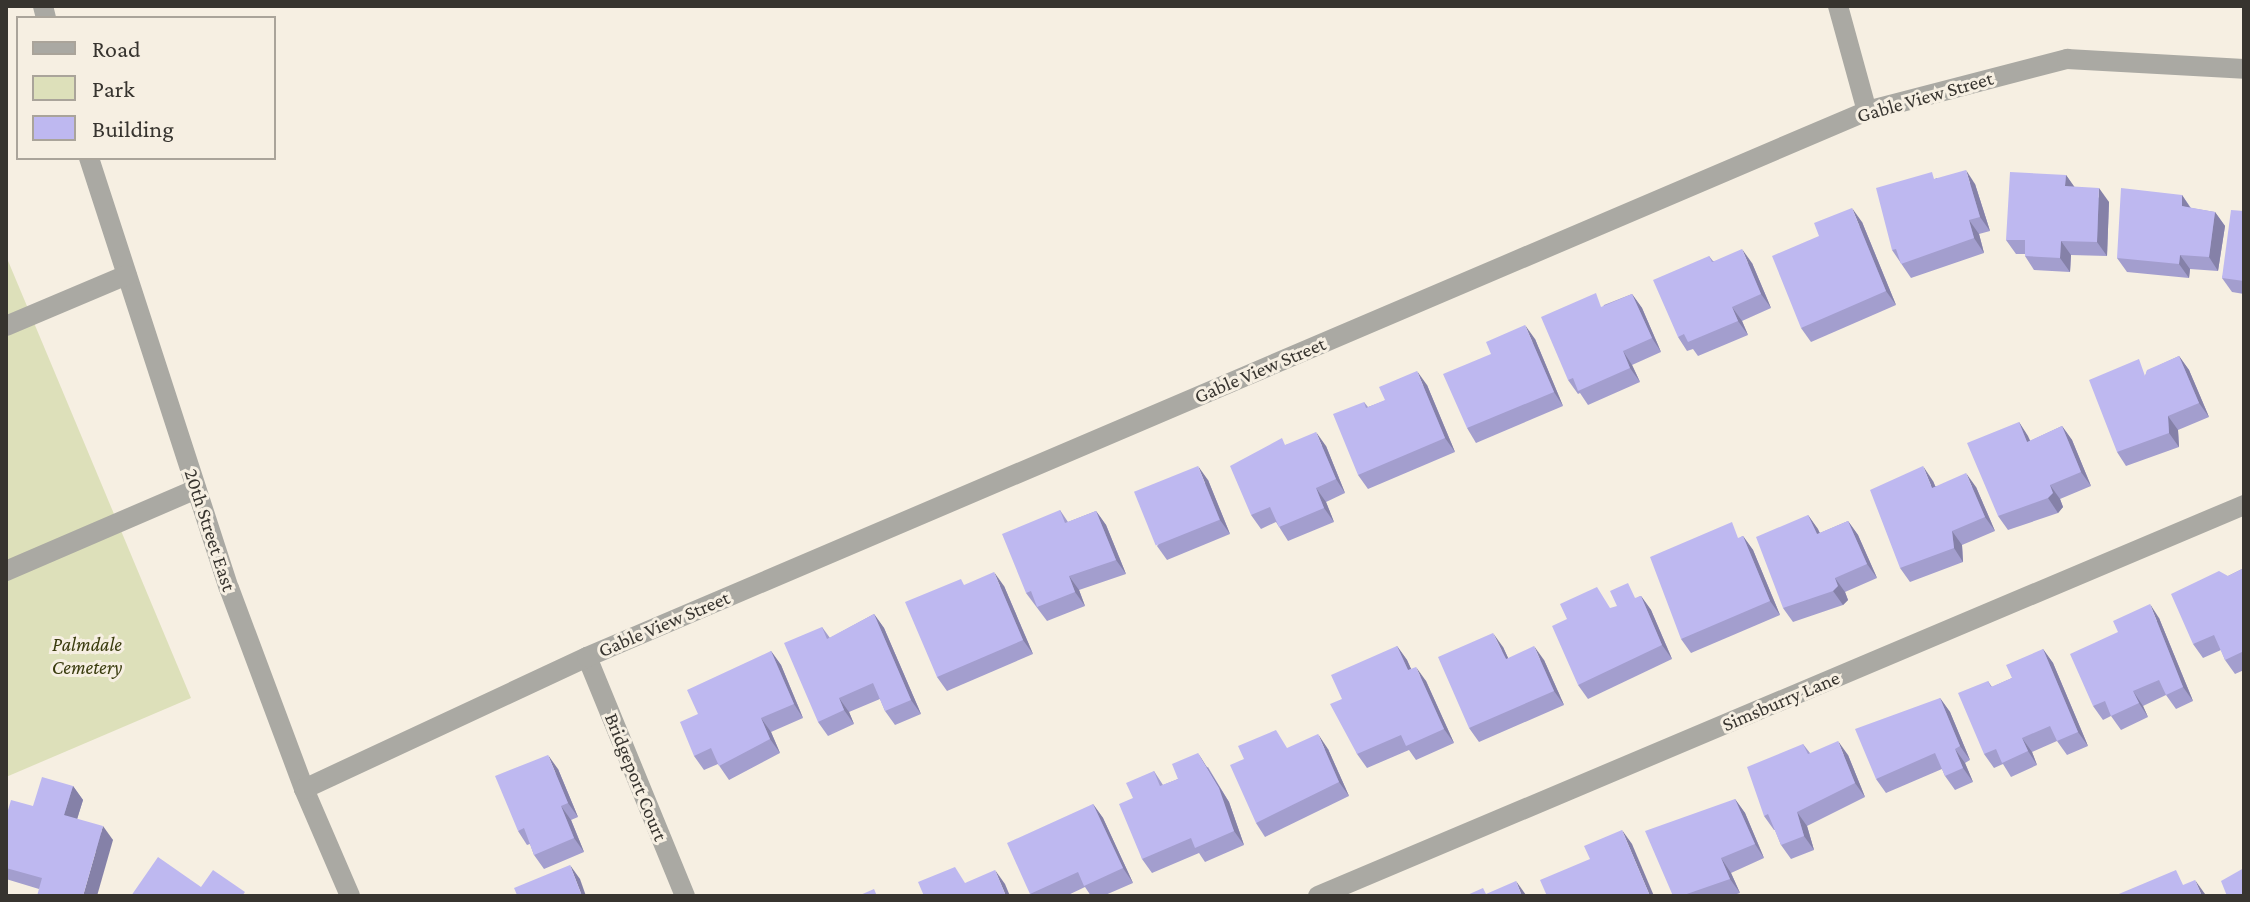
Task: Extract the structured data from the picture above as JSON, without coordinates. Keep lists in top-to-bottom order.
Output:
{
  "streets": {
    "street": [
      "Gable View Street",
      "20th Street East",
      "Simsburry Lane",
      "Bridgeport Court"
    ]
  },
  "crossings": [
    ["Gable View Street", "20th Street East"],
    ["Gable View Street", "Bridgeport Court"]
  ],
  "parks": ["Palmdale Cemetery"],
  "legend": ["Road", "Park", "Building"]
}
